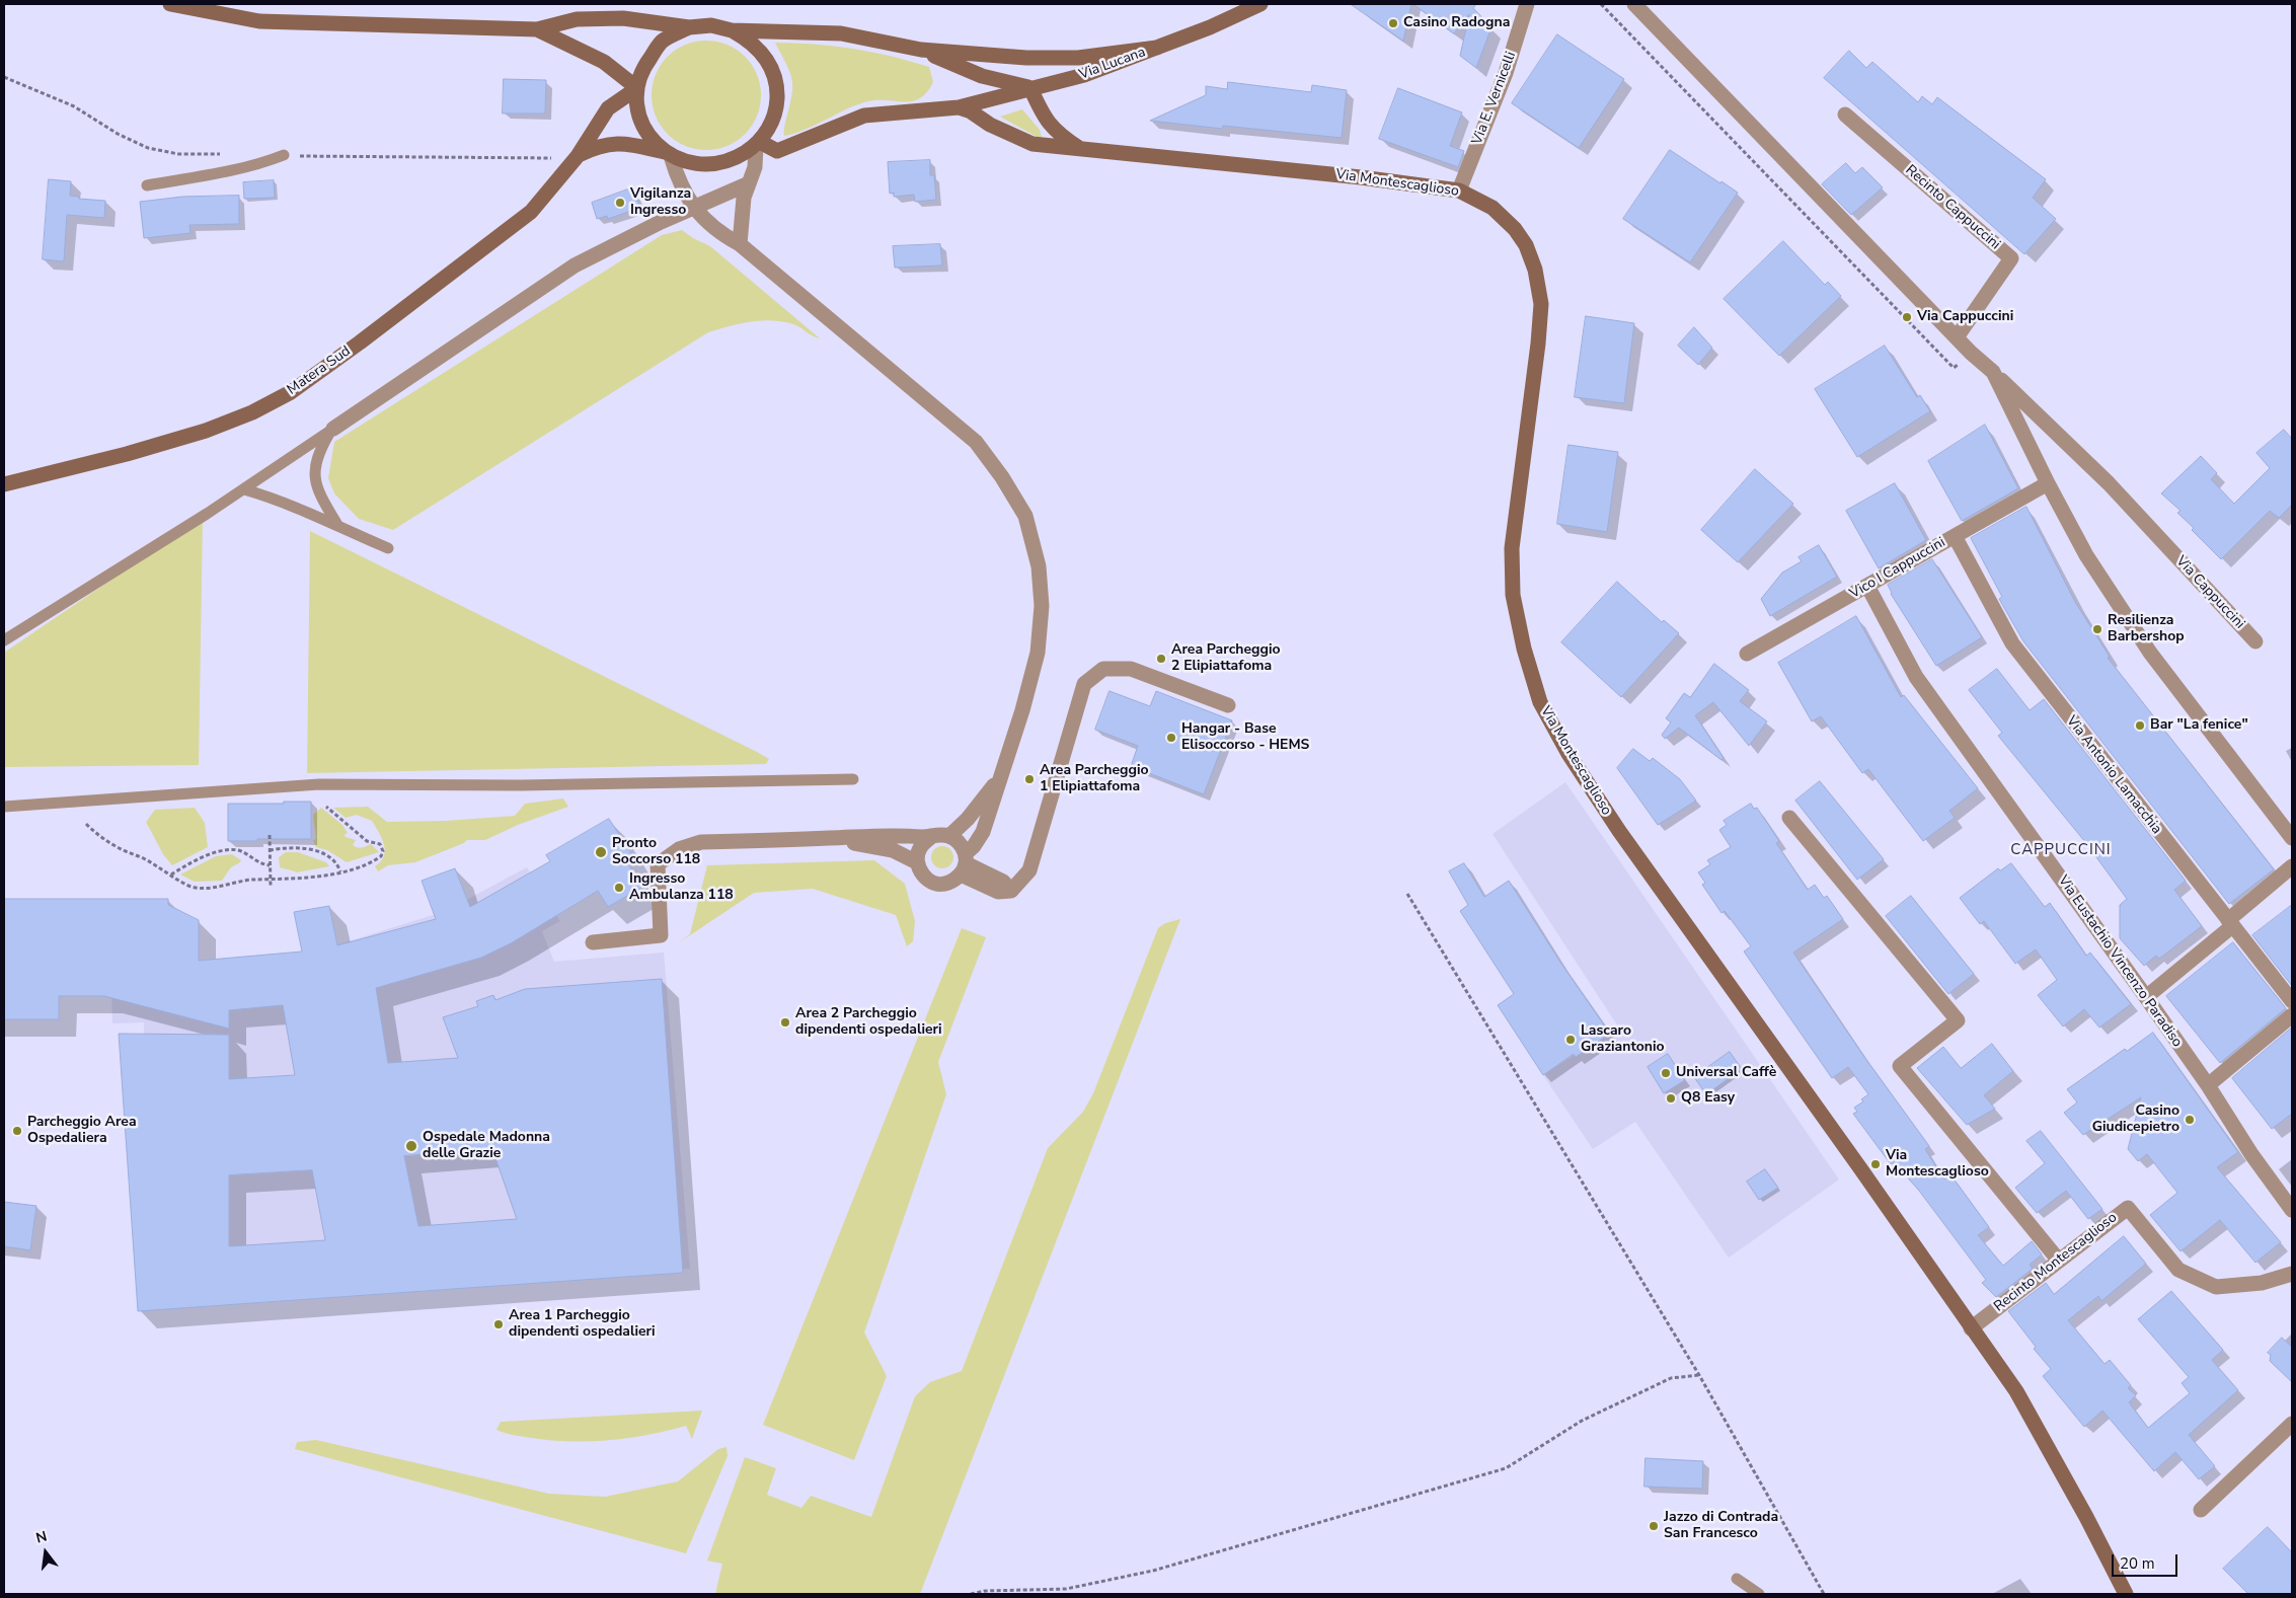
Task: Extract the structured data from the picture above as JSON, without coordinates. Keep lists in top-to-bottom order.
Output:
{
  "streets": {
    "main road": ["Via Lucana", "Via Montescaglioso", "Matera Sud"],
    "street": [
      "Via E. Vernicelli",
      "Recinto Cappuccini",
      "Vico I Cappuccini",
      "Via Cappuccini",
      "Via Antonio Lamacchia",
      "Via Eustachio Vincenzo Paradiso",
      "Recinto Montescaglioso"
    ]
  },
  "crossings": [
    ["Via Lucana", "Via Montescaglioso"],
    ["Via Lucana", "Matera Sud"],
    ["Via E. Vernicelli", "Via Montescaglioso"],
    ["Via Montescaglioso", "Recinto Montescaglioso"],
    ["Recinto Cappuccini", "Via Cappuccini"],
    ["Vico I Cappuccini", "Via Cappuccini"],
    ["Vico I Cappuccini", "Via Antonio Lamacchia"],
    ["Vico I Cappuccini", "Via Eustachio Vincenzo Paradiso"]
  ],
  "districts": ["CAPPUCCINI"],
  "places": [
    "Casino Radogna",
    "Vigilanza Ingresso",
    "Via Cappuccini",
    "Resilienza Barbershop",
    "Area Parcheggio 2 Elipiattafoma",
    "Bar \"La fenice\"",
    "Hangar - Base Elisoccorso - HEMS",
    "Area Parcheggio 1 Elipiattafoma",
    "Pronto Soccorso 118",
    "Ingresso Ambulanza 118",
    "Area 2 Parcheggio dipendenti ospedalieri",
    "Lascaro Graziantonio",
    "Universal Caffè",
    "Q8 Easy",
    "Casino Giudicepietro",
    "Parcheggio Area Ospedaliera",
    "Ospedale Madonna delle Grazie",
    "Via Montescaglioso",
    "Area 1 Parcheggio dipendenti ospedalieri",
    "Jazzo di Contrada San Francesco"
  ],
  "scale_bar": "20 m",
  "north": "top"
}
